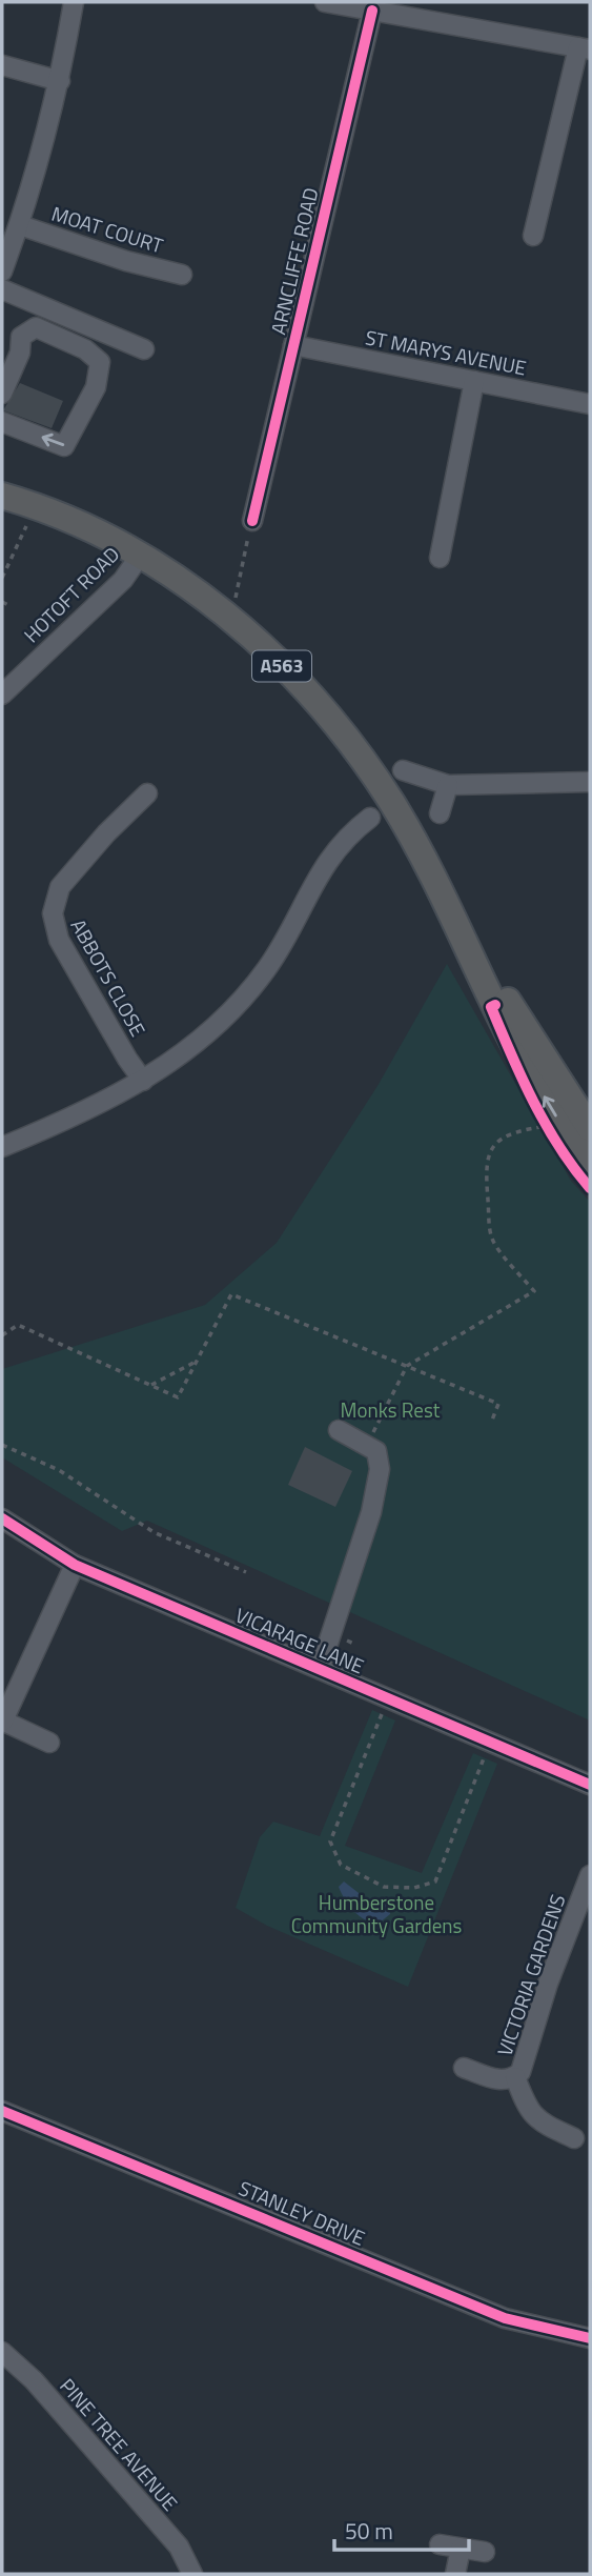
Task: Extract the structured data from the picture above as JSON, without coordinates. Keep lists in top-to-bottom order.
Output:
{
  "streets": {
    "highway": ["A563"],
    "street": [
      "MOAT COURT",
      "ARNCLIFFE ROAD",
      "ST MARYS AVENUE",
      "HOTOFT ROAD",
      "ABBOTS CLOSE",
      "VICARAGE LANE",
      "VICTORIA GARDENS",
      "STANLEY DRIVE",
      "PINE TREE AVENUE"
    ]
  },
  "crossings": [
    ["ARNCLIFFE ROAD", "ST MARYS AVENUE"],
    ["HOTOFT ROAD", "A563"]
  ],
  "parks": ["Monks Rest", "Humberstone Community Gardens"],
  "scale_bar": "50 m"
}
